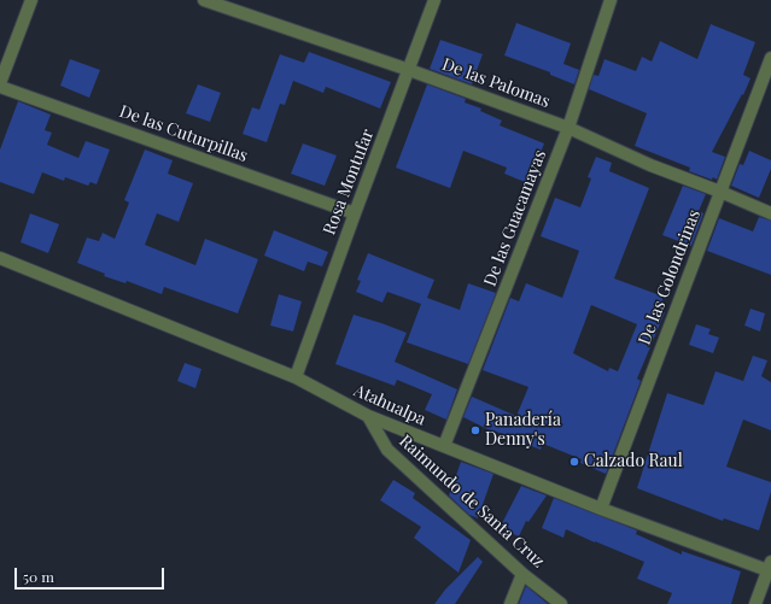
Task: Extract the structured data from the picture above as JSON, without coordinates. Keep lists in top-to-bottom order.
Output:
{
  "streets": {
    "street": [
      "De las Palomas",
      "De las Cuturpillas",
      "Rosa Montufar",
      "De las Guacamayas",
      "De las Golondrinas",
      "Atahualpa",
      "Raimundo de Santa Cruz"
    ]
  },
  "crossings": [
    ["De las Palomas", "Rosa Montufar"],
    ["De las Palomas", "De las Guacamayas"],
    ["De las Palomas", "De las Golondrinas"],
    ["De las Cuturpillas", "Rosa Montufar"],
    ["Rosa Montufar", "Atahualpa"],
    ["De las Guacamayas", "Atahualpa"],
    ["De las Golondrinas", "Atahualpa"],
    ["Atahualpa", "Raimundo de Santa Cruz"]
  ],
  "places": ["Panadería Denny's", "Calzado Raul"],
  "scale_bar": "50 m"
}
